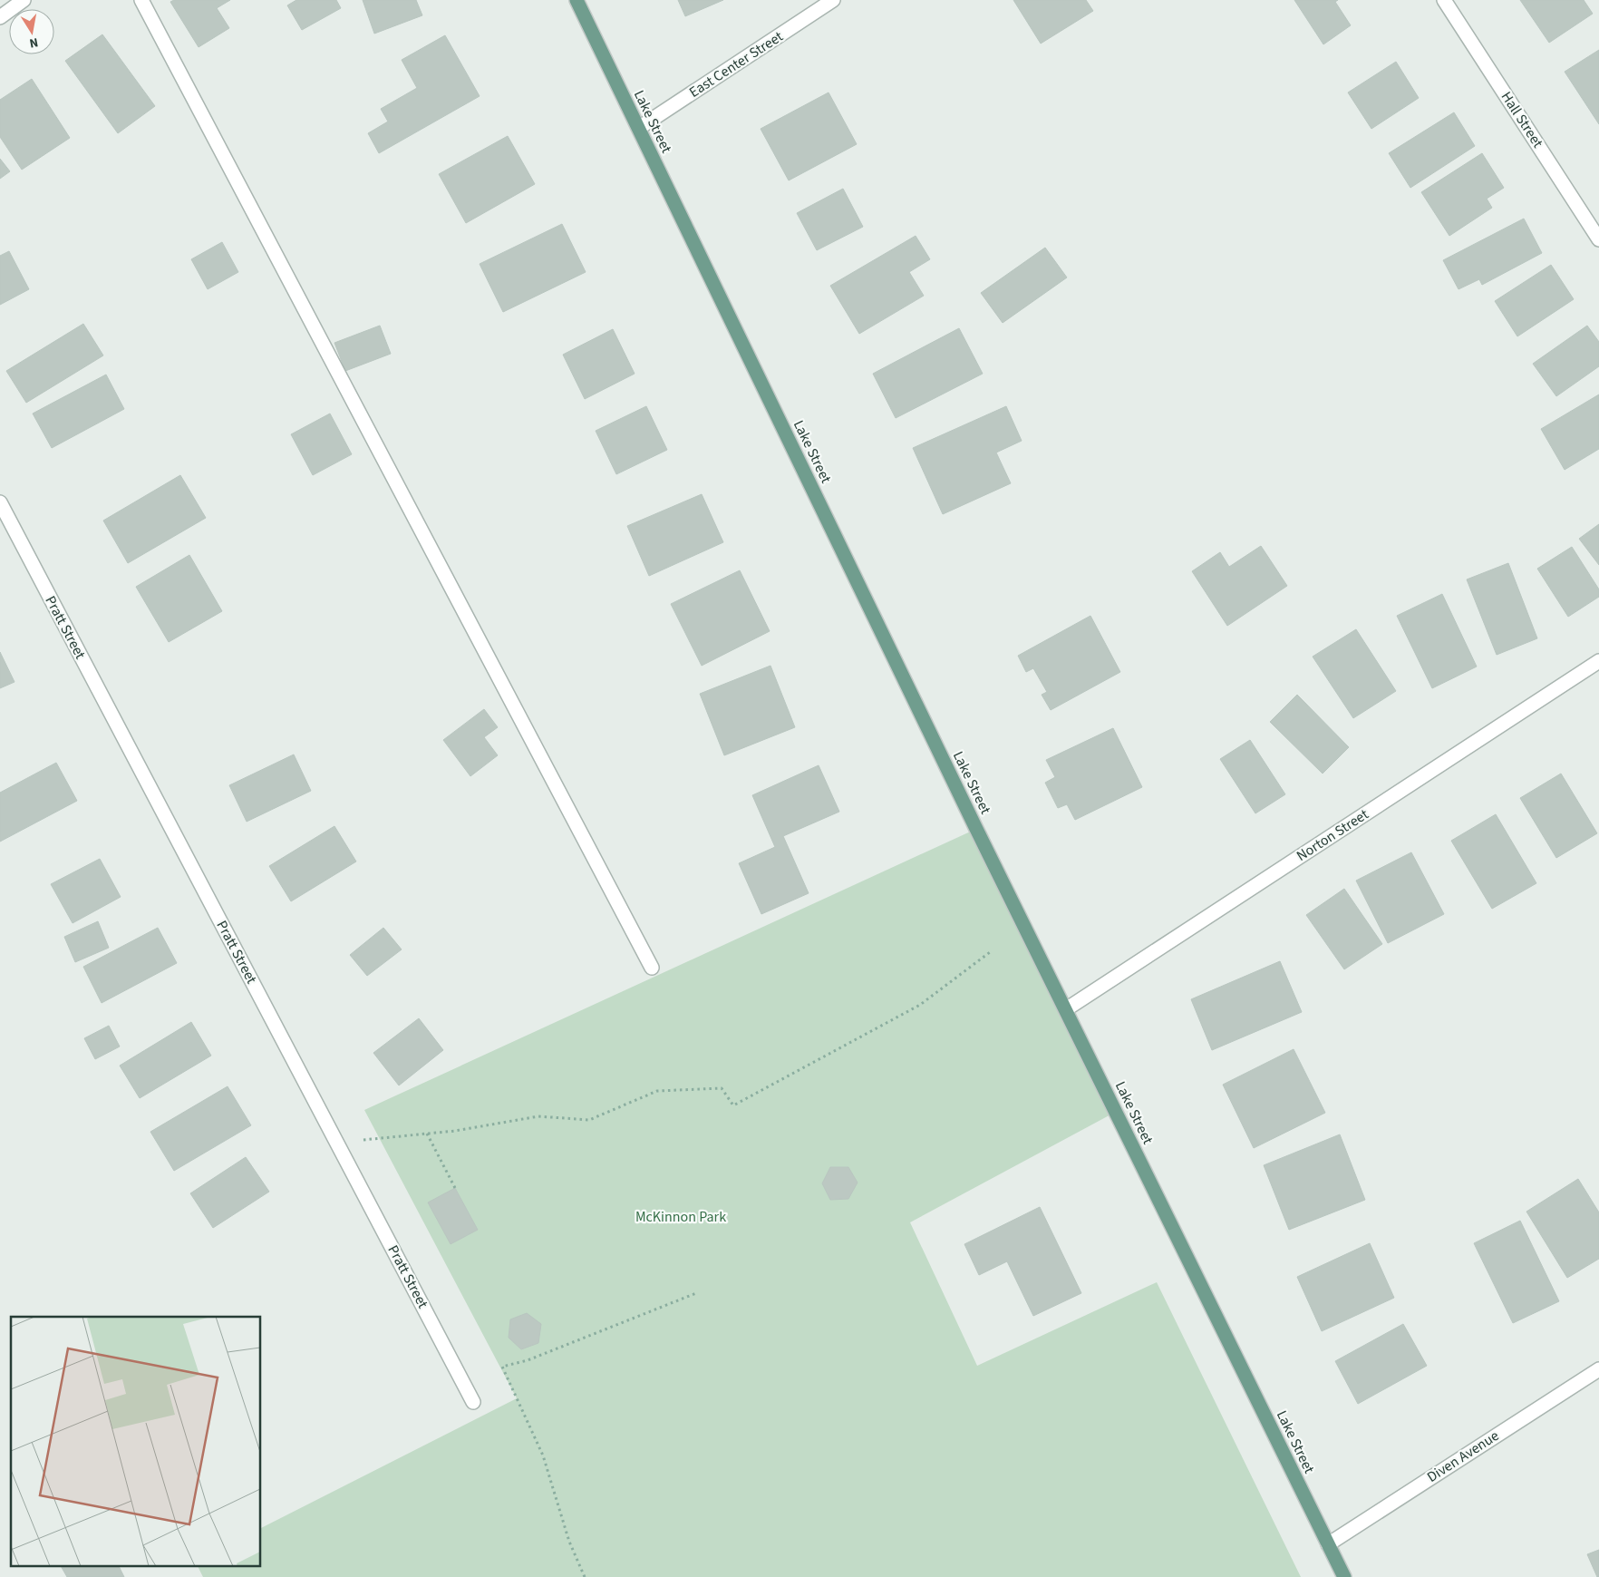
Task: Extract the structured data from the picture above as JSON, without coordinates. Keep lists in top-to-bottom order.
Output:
{
  "streets": {
    "main road": ["Lake Street"],
    "street": [
      "East Center Street",
      "Hall Street",
      "Pratt Street",
      "Norton Street",
      "Diven Avenue"
    ]
  },
  "crossings": [
    ["East Center Street", "Lake Street"],
    ["Lake Street", "Norton Street"],
    ["Lake Street", "Diven Avenue"]
  ],
  "parks": ["McKinnon Park"],
  "north": "bottom"
}
